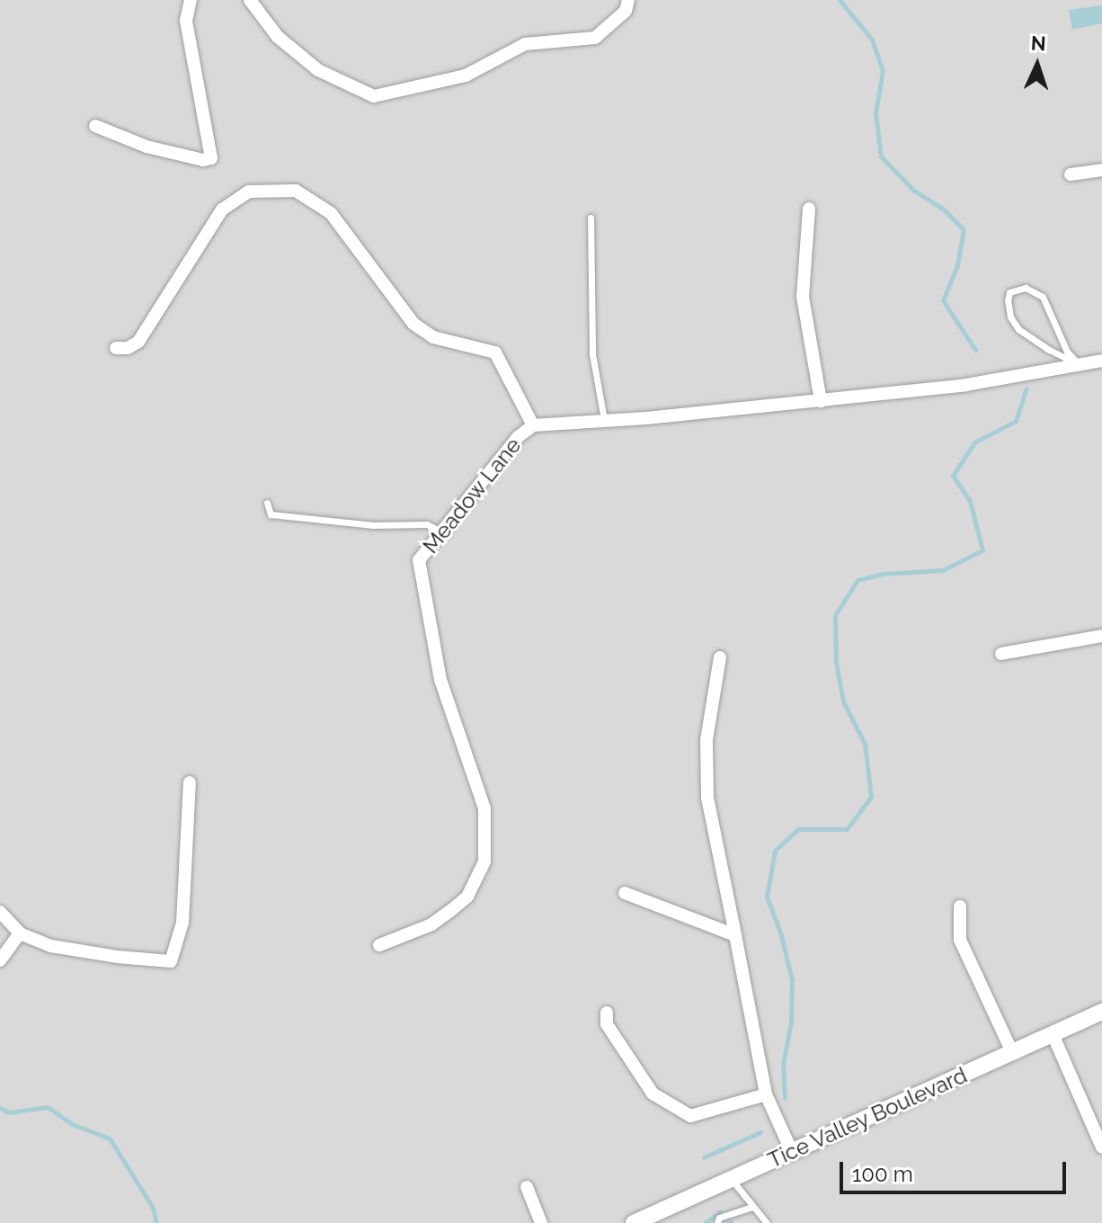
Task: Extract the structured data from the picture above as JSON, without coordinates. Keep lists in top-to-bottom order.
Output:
{
  "streets": {
    "street": ["Meadow Lane", "Tice Valley Boulevard"]
  },
  "scale_bar": "100 m",
  "north": "top"
}
